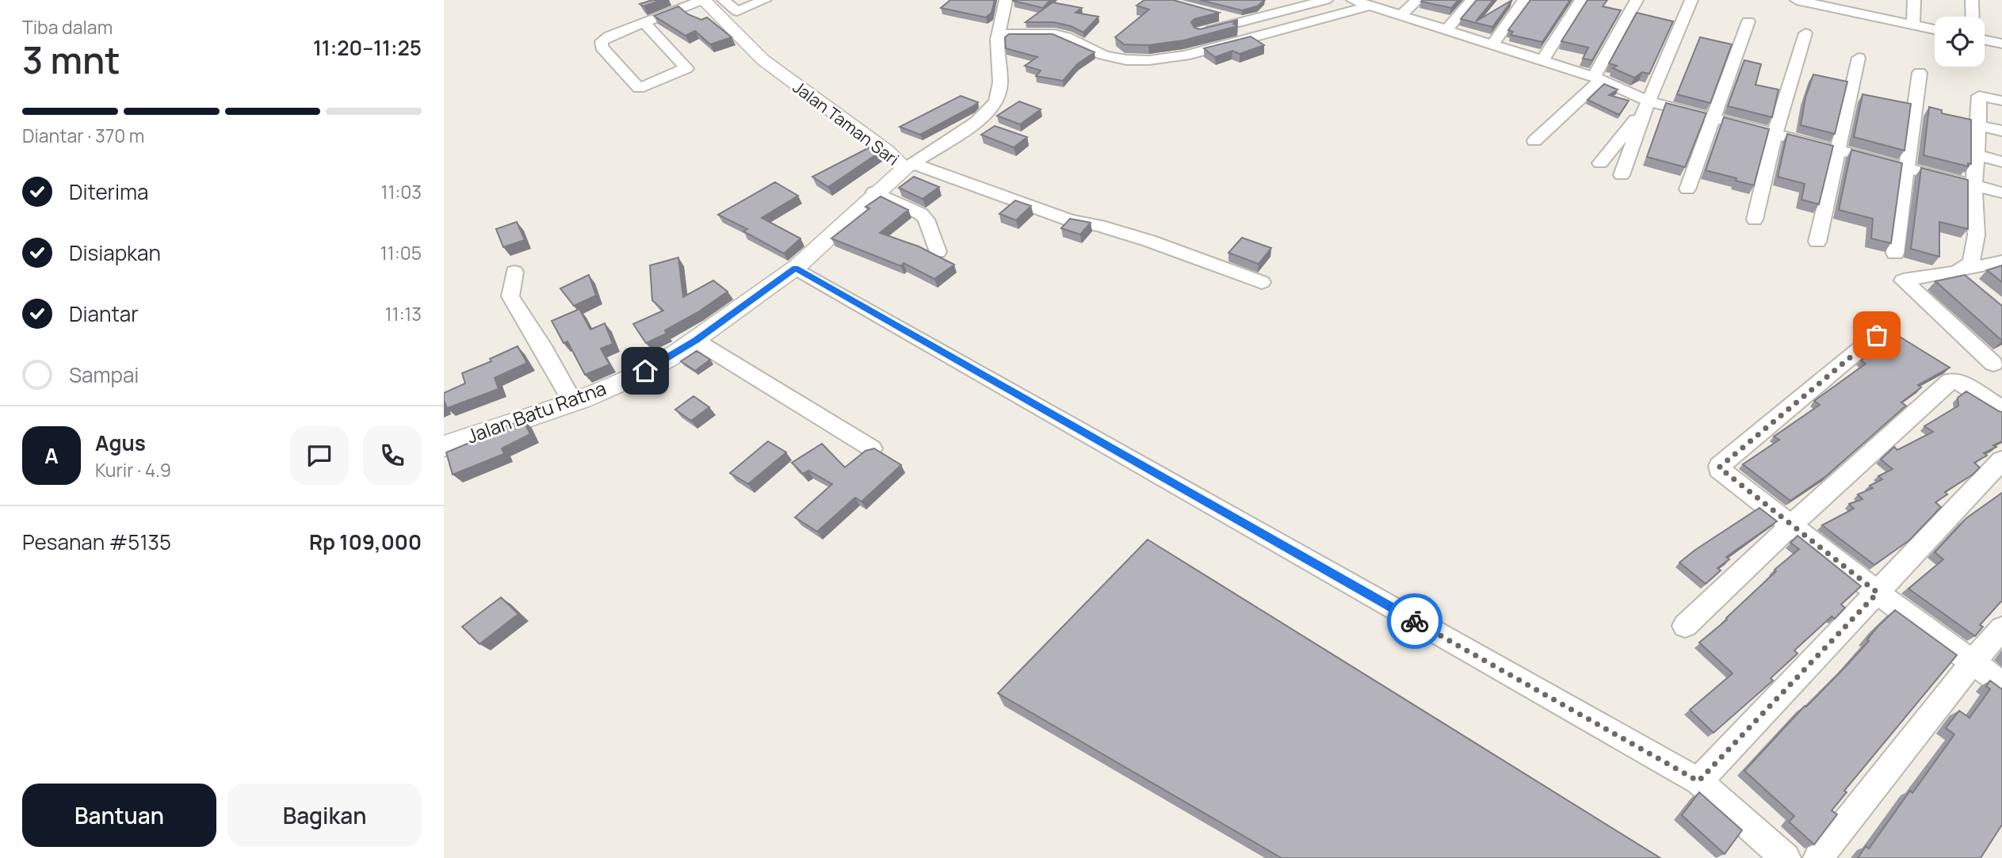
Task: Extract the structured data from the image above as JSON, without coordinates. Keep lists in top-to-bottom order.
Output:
{
  "streets": {
    "street": ["Jalan Taman Sari", "Jalan Batu Ratna"]
  },
  "crossings": [
    ["Jalan Taman Sari", "Jalan Batu Ratna"]
  ],
  "page": {
    "heading": ["3 mnt", "Tiba dalam", "11:20–11:25"],
    "panel": [
      "Agus",
      "Kurir · 4.9",
      "Pesanan #5135",
      "Rp 109,000"
    ],
    "bar": "Diantar · 370 m",
    "list": [
      ["Diterima", "11:03"],
      ["Disiapkan", "11:05"],
      ["Diantar", "11:13"],
      "Sampai"
    ],
    "round": "A",
    "buttons": ["Bantuan", "Bagikan"]
  }
}
